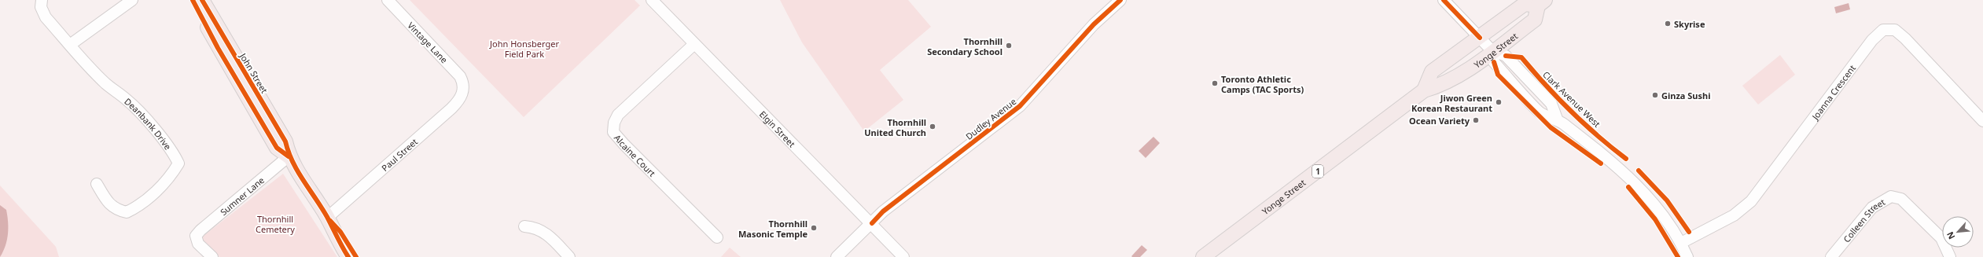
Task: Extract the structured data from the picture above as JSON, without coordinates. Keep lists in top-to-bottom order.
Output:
{
  "streets": {
    "main road": ["Yonge Street", "John Street", "1"],
    "street": [
      "Vintage Lane",
      "Joanna Crescent",
      "Dudley Avenue",
      "Deanbank Drive",
      "Elgin Street",
      "Paul Street",
      "Alcaine Court",
      "Sumner Lane",
      "Colleen Street"
    ],
    "cycle path": ["Clark Avenue West"]
  },
  "crossings": [
    ["Vintage Lane", "Paul Street"],
    ["John Street", "Paul Street"],
    ["John Street", "Sumner Lane"],
    ["Dudley Avenue", "Elgin Street"],
    ["Elgin Street", "Alcaine Court"]
  ],
  "parks": ["John Honsberger Field Park", "Thornhill Cemetery"],
  "places": [
    "Skyrise",
    "Thornhill Secondary School",
    "Toronto Athletic Camps (TAC Sports)",
    "Ginza Sushi",
    "Jiwon Green Korean Restaurant",
    "Ocean Variety",
    "Thornhill United Church",
    "Thornhill Masonic Temple"
  ],
  "north": "bottom left"
}
